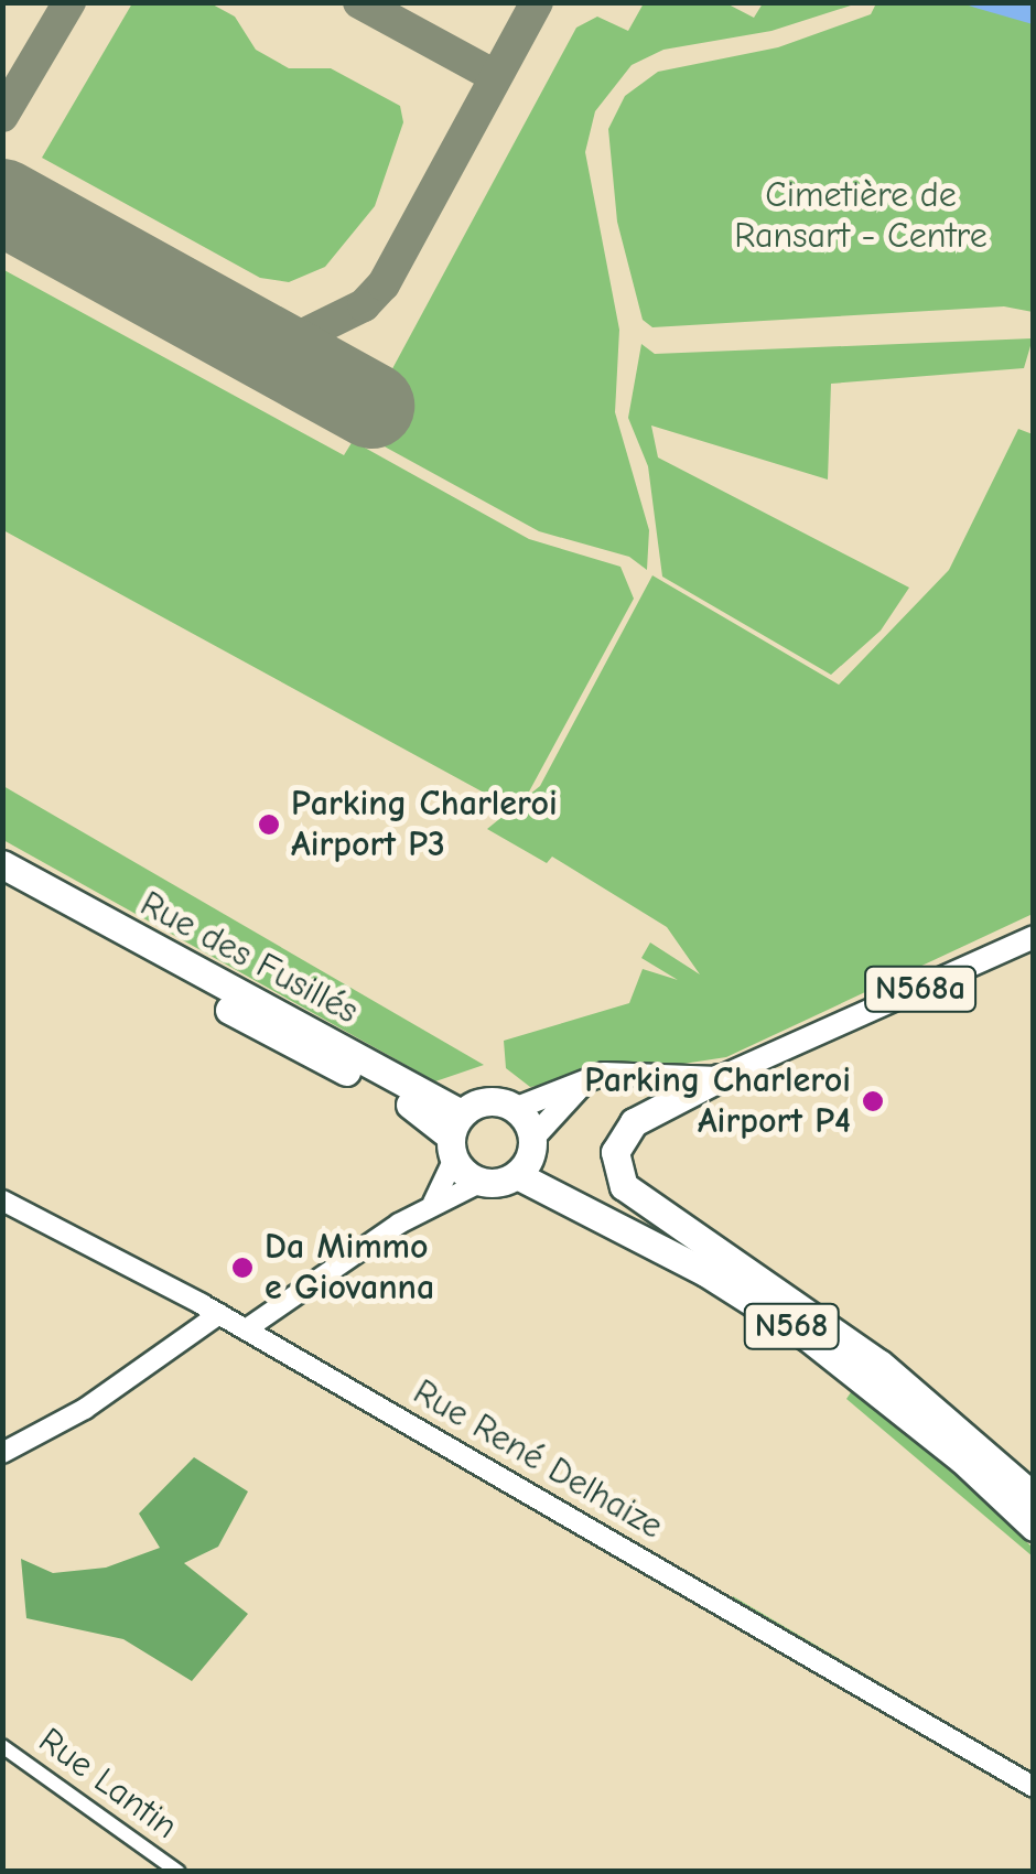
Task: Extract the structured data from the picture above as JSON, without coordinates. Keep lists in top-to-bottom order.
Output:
{
  "streets": {
    "highway": ["Rue des Fusillés", "N568"],
    "main road": ["N568a"],
    "street": ["Rue René Delhaize", "Rue Lantin"]
  },
  "parks": ["Cimetière de Ransart - Centre"],
  "places": ["Parking Charleroi Airport P3", "Parking Charleroi Airport P4", "Da Mimmo e Giovanna"]
}
